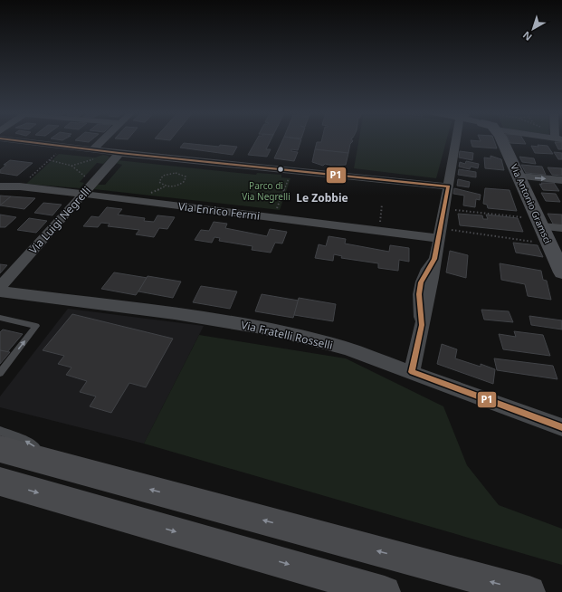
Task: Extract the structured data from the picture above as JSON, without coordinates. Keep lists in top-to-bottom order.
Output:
{
  "streets": {
    "street": [
      "Via Antonio Gramsci",
      "Via Enrico Fermi",
      "Via Luigi Negrelli",
      "Via Fratelli Rosselli"
    ]
  },
  "crossings": [
    ["Via Antonio Gramsci", "Via Enrico Fermi"],
    ["Via Enrico Fermi", "Via Luigi Negrelli"]
  ],
  "districts": ["Le Zobbie"],
  "parks": ["Parco di Via Negrelli"],
  "lines": ["transit line P1"],
  "north": "bottom left"
}
